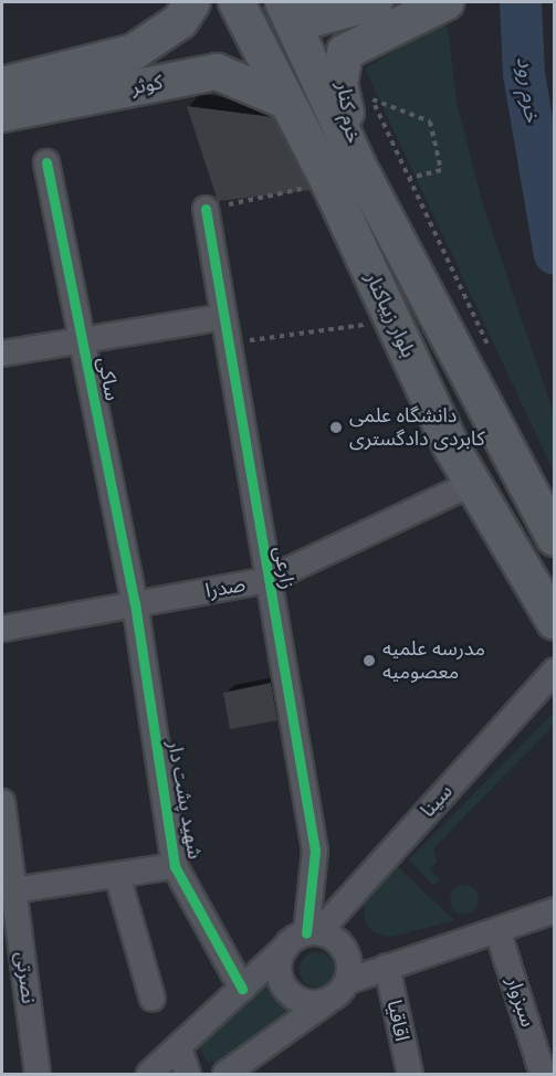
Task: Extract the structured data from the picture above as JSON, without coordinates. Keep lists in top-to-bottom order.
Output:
{
  "streets": {
    "main road": ["کوثر", "خرم کنار", "بلوار زیباکنار"],
    "street": [
      "ساکی",
      "زارعی",
      "صدرا",
      "شهید پشت دار",
      "سینا",
      "نصرتی",
      "سبزوار",
      "اقاقیا"
    ]
  },
  "crossings": [
    ["کوثر", "بلوار زیباکنار"],
    ["خرم کنار", "بلوار زیباکنار"],
    ["بلوار زیباکنار", "صدرا"],
    ["ساکی", "صدرا"],
    ["ساکی", "شهید پشت دار"],
    ["زارعی", "صدرا"],
    ["زارعی", "سینا"],
    ["صدرا", "شهید پشت دار"]
  ],
  "water": ["خرم رود"],
  "places": ["دانشگاه علمی کابردی دادگستری", "مدرسه علمیه معصومیه"]
}
